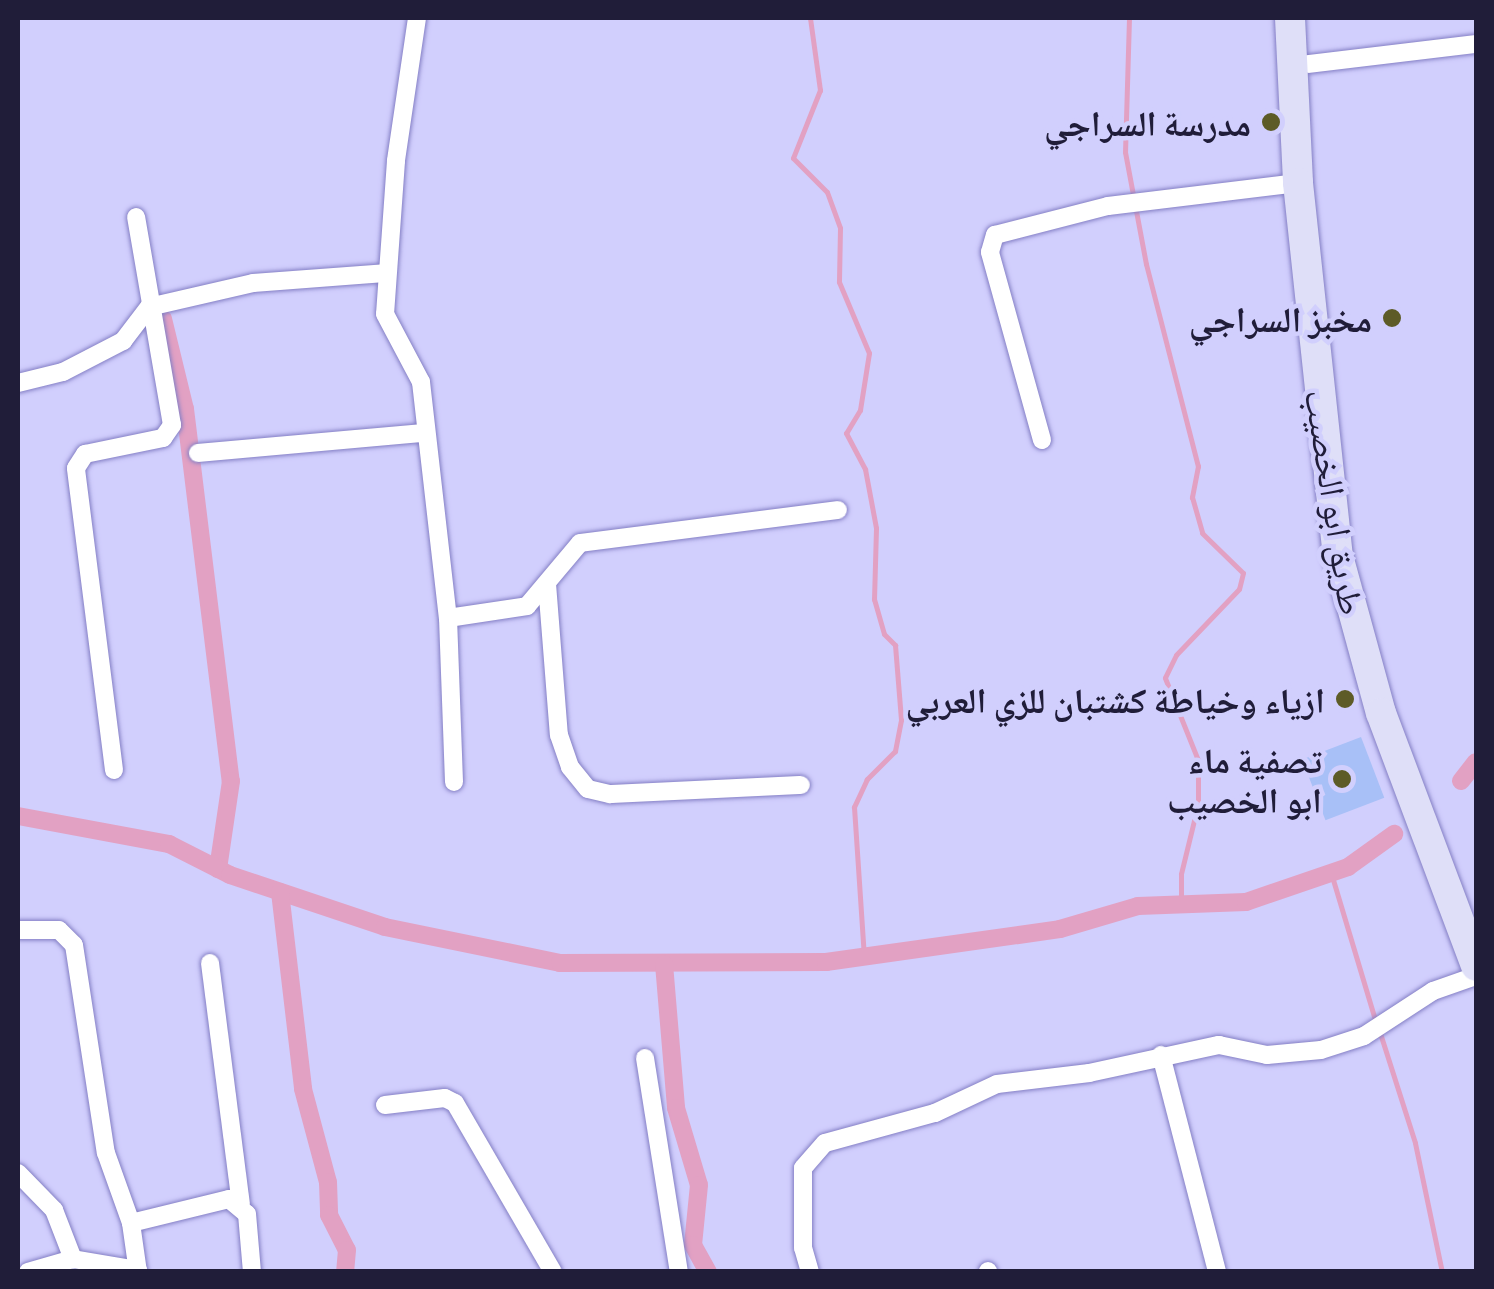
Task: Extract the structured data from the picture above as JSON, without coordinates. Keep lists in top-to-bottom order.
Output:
{
  "streets": {
    "main road": ["طريق ابو الخصيب"]
  },
  "places": [
    "مدرسة السراجي",
    "مخبز السراجي",
    "ازياء وخياطة كشتبان للزي العربي",
    "تصفية ماء ابو الخصيب"
  ]
}
